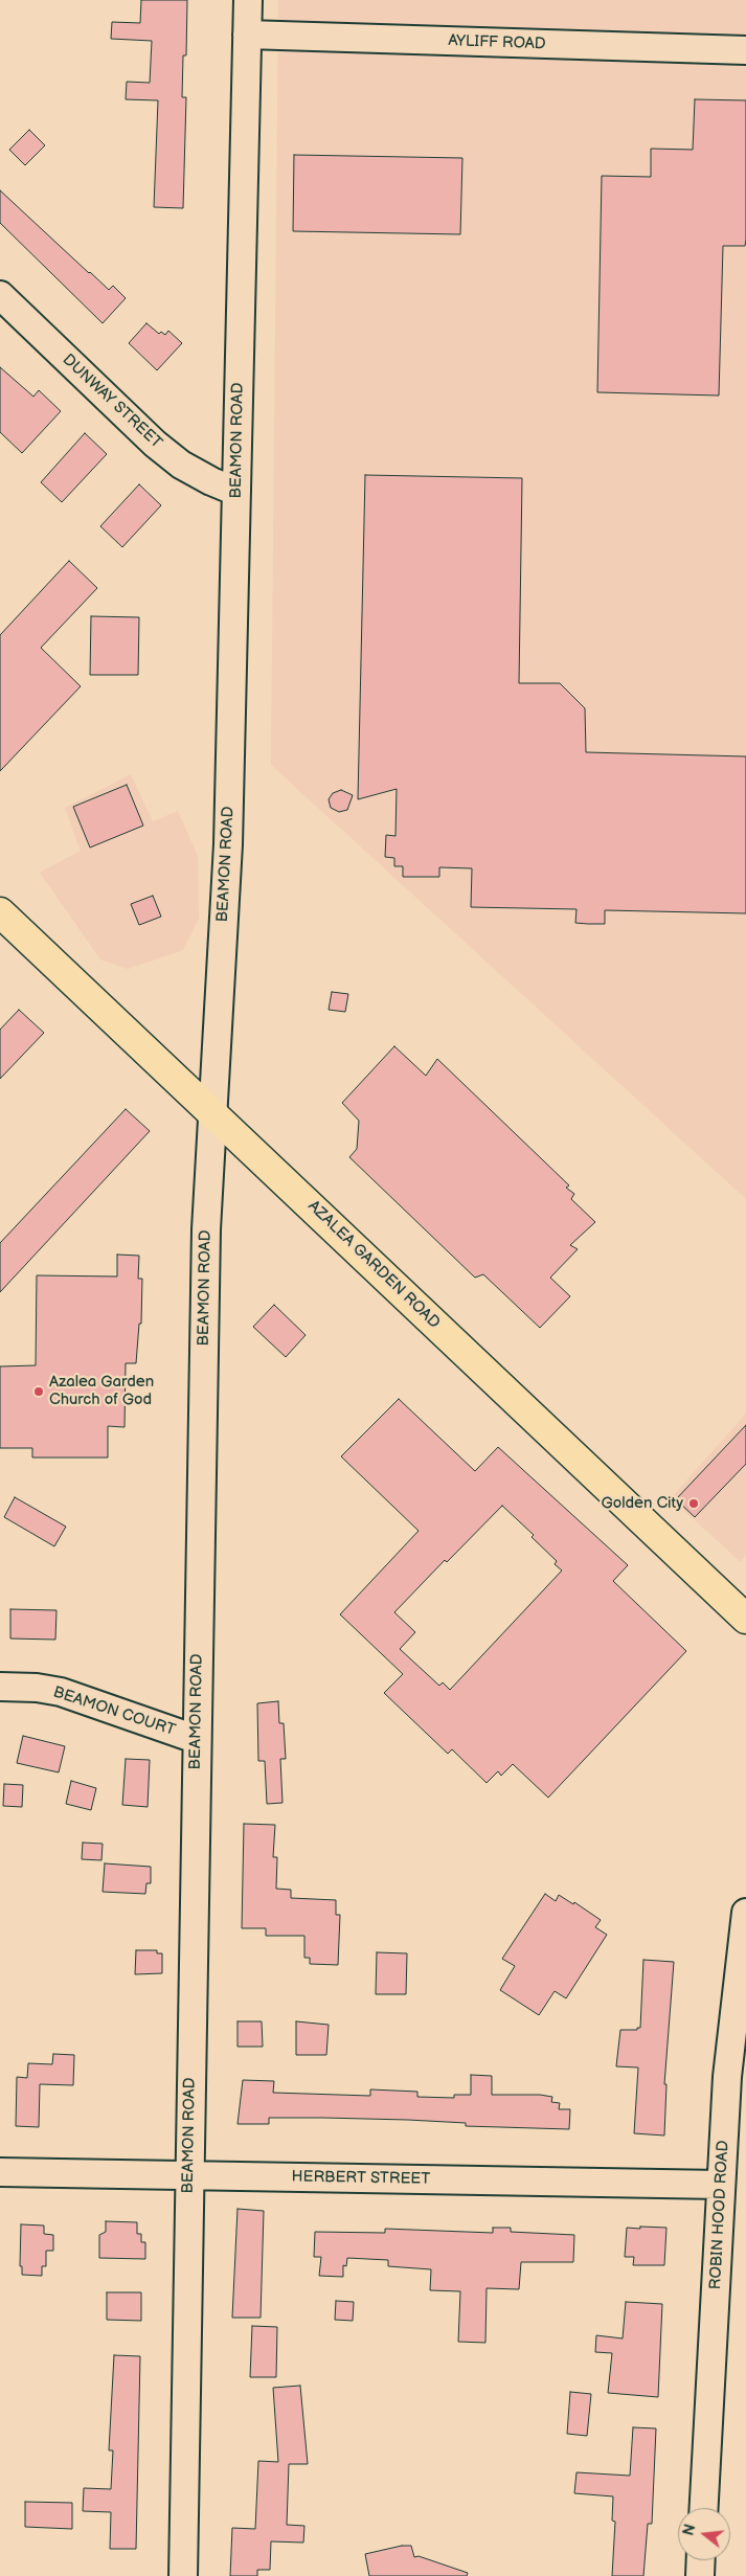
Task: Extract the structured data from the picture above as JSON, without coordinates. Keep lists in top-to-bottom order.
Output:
{
  "streets": {
    "main road": ["AZALEA GARDEN ROAD"],
    "street": [
      "AYLIFF ROAD",
      "DUNWAY STREET",
      "BEAMON ROAD",
      "BEAMON COURT",
      "HERBERT STREET",
      "ROBIN HOOD ROAD"
    ]
  },
  "crossings": [
    ["AYLIFF ROAD", "BEAMON ROAD"],
    ["DUNWAY STREET", "BEAMON ROAD"],
    ["BEAMON ROAD", "AZALEA GARDEN ROAD"],
    ["BEAMON ROAD", "BEAMON COURT"],
    ["BEAMON ROAD", "HERBERT STREET"],
    ["HERBERT STREET", "ROBIN HOOD ROAD"]
  ],
  "places": ["Azalea Garden Church of God", "Golden City"],
  "north": "left"
}
